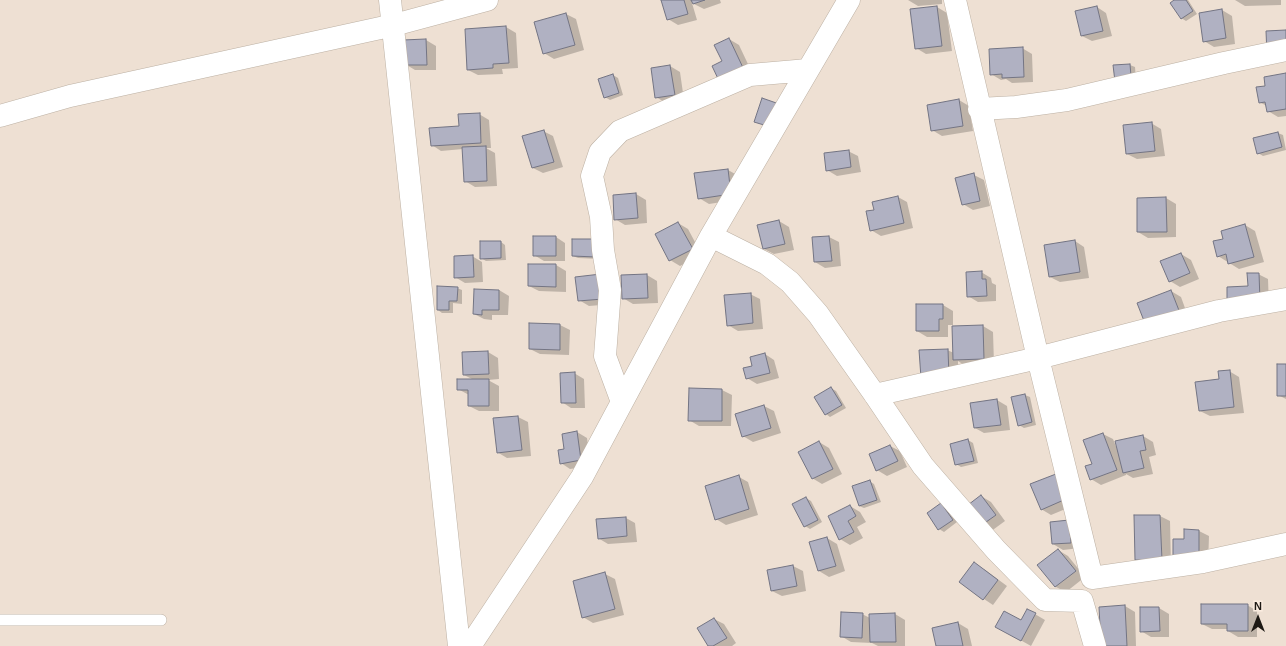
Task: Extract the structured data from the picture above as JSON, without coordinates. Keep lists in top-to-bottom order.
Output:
{
  "north": "top"
}
